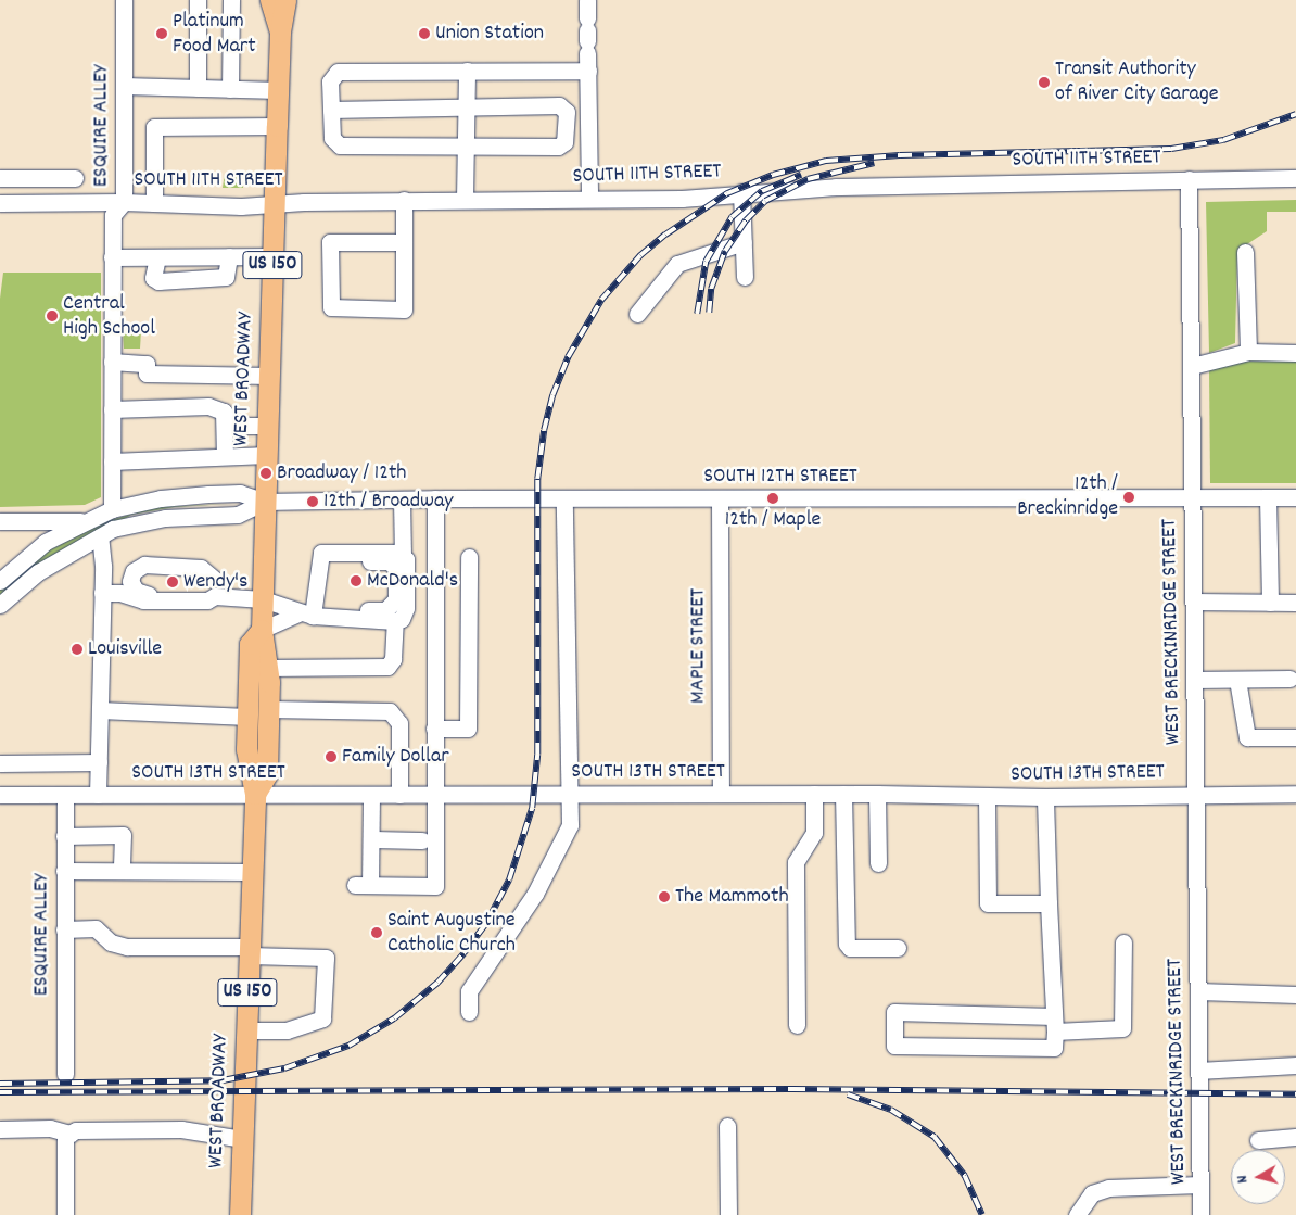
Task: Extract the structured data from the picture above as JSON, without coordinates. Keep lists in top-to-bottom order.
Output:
{
  "streets": {
    "main road": ["US 150", "WEST BROADWAY"],
    "street": [
      "ESQUIRE ALLEY",
      "SOUTH 11TH STREET",
      "SOUTH 12TH STREET",
      "WEST BRECKINRIDGE STREET",
      "MAPLE STREET",
      "SOUTH 13TH STREET"
    ]
  },
  "crossings": [
    ["ESQUIRE ALLEY", "SOUTH 11TH STREET"],
    ["ESQUIRE ALLEY", "SOUTH 13TH STREET"],
    ["SOUTH 11TH STREET", "WEST BROADWAY"],
    ["SOUTH 11TH STREET", "WEST BRECKINRIDGE STREET"],
    ["WEST BROADWAY", "SOUTH 12TH STREET"],
    ["WEST BROADWAY", "SOUTH 13TH STREET"],
    ["SOUTH 12TH STREET", "WEST BRECKINRIDGE STREET"],
    ["SOUTH 12TH STREET", "MAPLE STREET"],
    ["WEST BRECKINRIDGE STREET", "SOUTH 13TH STREET"],
    ["MAPLE STREET", "SOUTH 13TH STREET"]
  ],
  "places": [
    "Platinum Food Mart",
    "Union Station",
    "Transit Authority of River City Garage",
    "Central High School",
    "Broadway / 12th",
    "12th / Breckinridge",
    "12th / Maple",
    "12th / Broadway",
    "McDonald's",
    "Wendy's",
    "Louisville",
    "Family Dollar",
    "The Mammoth",
    "Saint Augustine Catholic Church"
  ],
  "north": "left"
}
